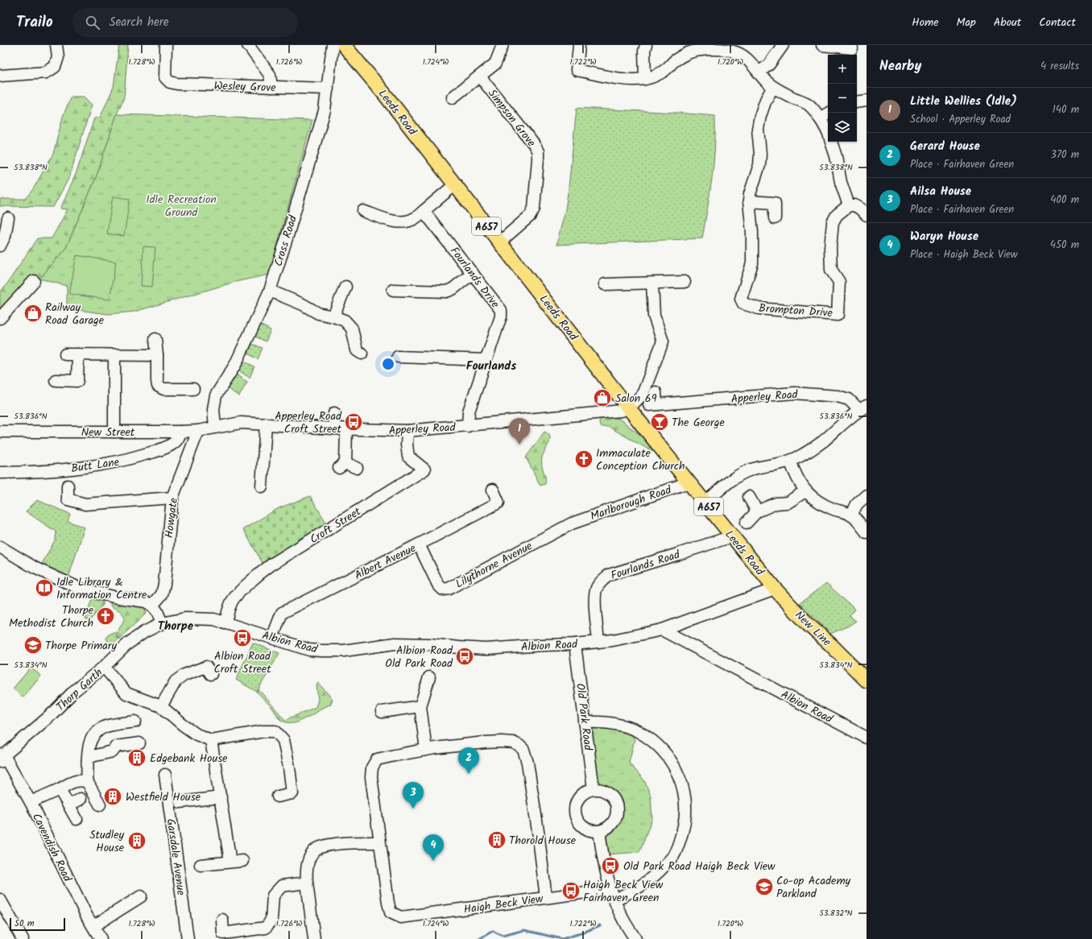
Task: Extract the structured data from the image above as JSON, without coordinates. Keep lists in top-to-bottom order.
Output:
{
  "streets": {
    "main road": ["Leeds Road", "A657", "New Line"],
    "street": [
      "Wesley Grove",
      "Simpson Grove",
      "Cross Road",
      "Fourlands Drive",
      "Brompton Drive",
      "Apperley Road",
      "New Street",
      "Butt Lane",
      "Marlborough Road",
      "Howgate",
      "Croft Street",
      "Albert Avenue",
      "Lilythorne Avenue",
      "Fourlands Road",
      "Albion Road",
      "Thorp Garth",
      "Old Park Road",
      "Cavendish Road",
      "Garsdale Avenue",
      "Haigh Beck View"
    ]
  },
  "crossings": [
    ["Wesley Grove", "Cross Road"],
    ["Leeds Road", "Simpson Grove"],
    ["Leeds Road", "Apperley Road"],
    ["Leeds Road", "Marlborough Road"],
    ["Leeds Road", "Fourlands Road"],
    ["Leeds Road", "New Line"],
    ["Leeds Road", "Albion Road"],
    ["Cross Road", "Apperley Road"],
    ["Cross Road", "New Street"],
    ["Fourlands Drive", "Apperley Road"],
    ["Apperley Road", "New Street"],
    ["Apperley Road", "Croft Street"],
    ["New Street", "Butt Lane"],
    ["New Street", "Howgate"],
    ["Marlborough Road", "Lilythorne Avenue"],
    ["Croft Street", "Albion Road"],
    ["Albert Avenue", "Lilythorne Avenue"],
    ["Albert Avenue", "Albion Road"],
    ["Fourlands Road", "Albion Road"],
    ["New Line", "Albion Road"],
    ["Albion Road", "Thorp Garth"],
    ["Albion Road", "Old Park Road"],
    ["Thorp Garth", "Cavendish Road"]
  ],
  "districts": ["Fourlands", "Thorpe"],
  "parks": ["Idle Recreation Ground"],
  "places": {
    "shop": ["Railway Road Garage", "Salon 69"],
    "bus stop": [
      "Apperley Road Croft Street",
      "Albion Road Croft Street",
      "Albion Road Old Park Road",
      "Old Park Road Haigh Beck View",
      "Haigh Beck View Fairhaven Green"
    ],
    "bar": ["The George"],
    "church": ["Immaculate Conception Church", "Thorpe Methodist Church"],
    "library": ["Idle Library & Information Centre"],
    "school or university": ["Thorpe Primary", "Co-op Academy Parkland"],
    "building": [
      "Edgebank House",
      "Westfield House",
      "Thorold House",
      "Studley House"
    ]
  },
  "scale_bar": "50 m",
  "page": {
    "header": "Trailo",
    "search": "Search here",
    "nav": [
      "Home",
      "Map",
      "About",
      "Contact"
    ],
    "heading": ["Nearby", "4 results"],
    "map_buttons": ["+", "−"],
    "list": [
      {
        "mark": "1",
        "name": "Little Wellies (Idle)",
        "note": "School · Apperley Road",
        "value": "140 m"
      },
      {
        "mark": "2",
        "name": "Gerard House",
        "note": "Place · Fairhaven Green",
        "value": "370 m"
      },
      {
        "mark": "3",
        "name": "Ailsa House",
        "note": "Place · Fairhaven Green",
        "value": "400 m"
      },
      {
        "mark": "4",
        "name": "Waryn House",
        "note": "Place · Haigh Beck View",
        "value": "450 m"
      }
    ],
    "pins": [
      "1",
      "2",
      "3",
      "4"
    ],
    "scale": "50 m"
  },
  "coordinates": [
    "1.728°W",
    "1.726°W",
    "1.724°W",
    "1.722°W",
    "1.720°W",
    "53.838°N",
    "53.836°N",
    "53.834°N",
    "53.832°N"
  ]
}
